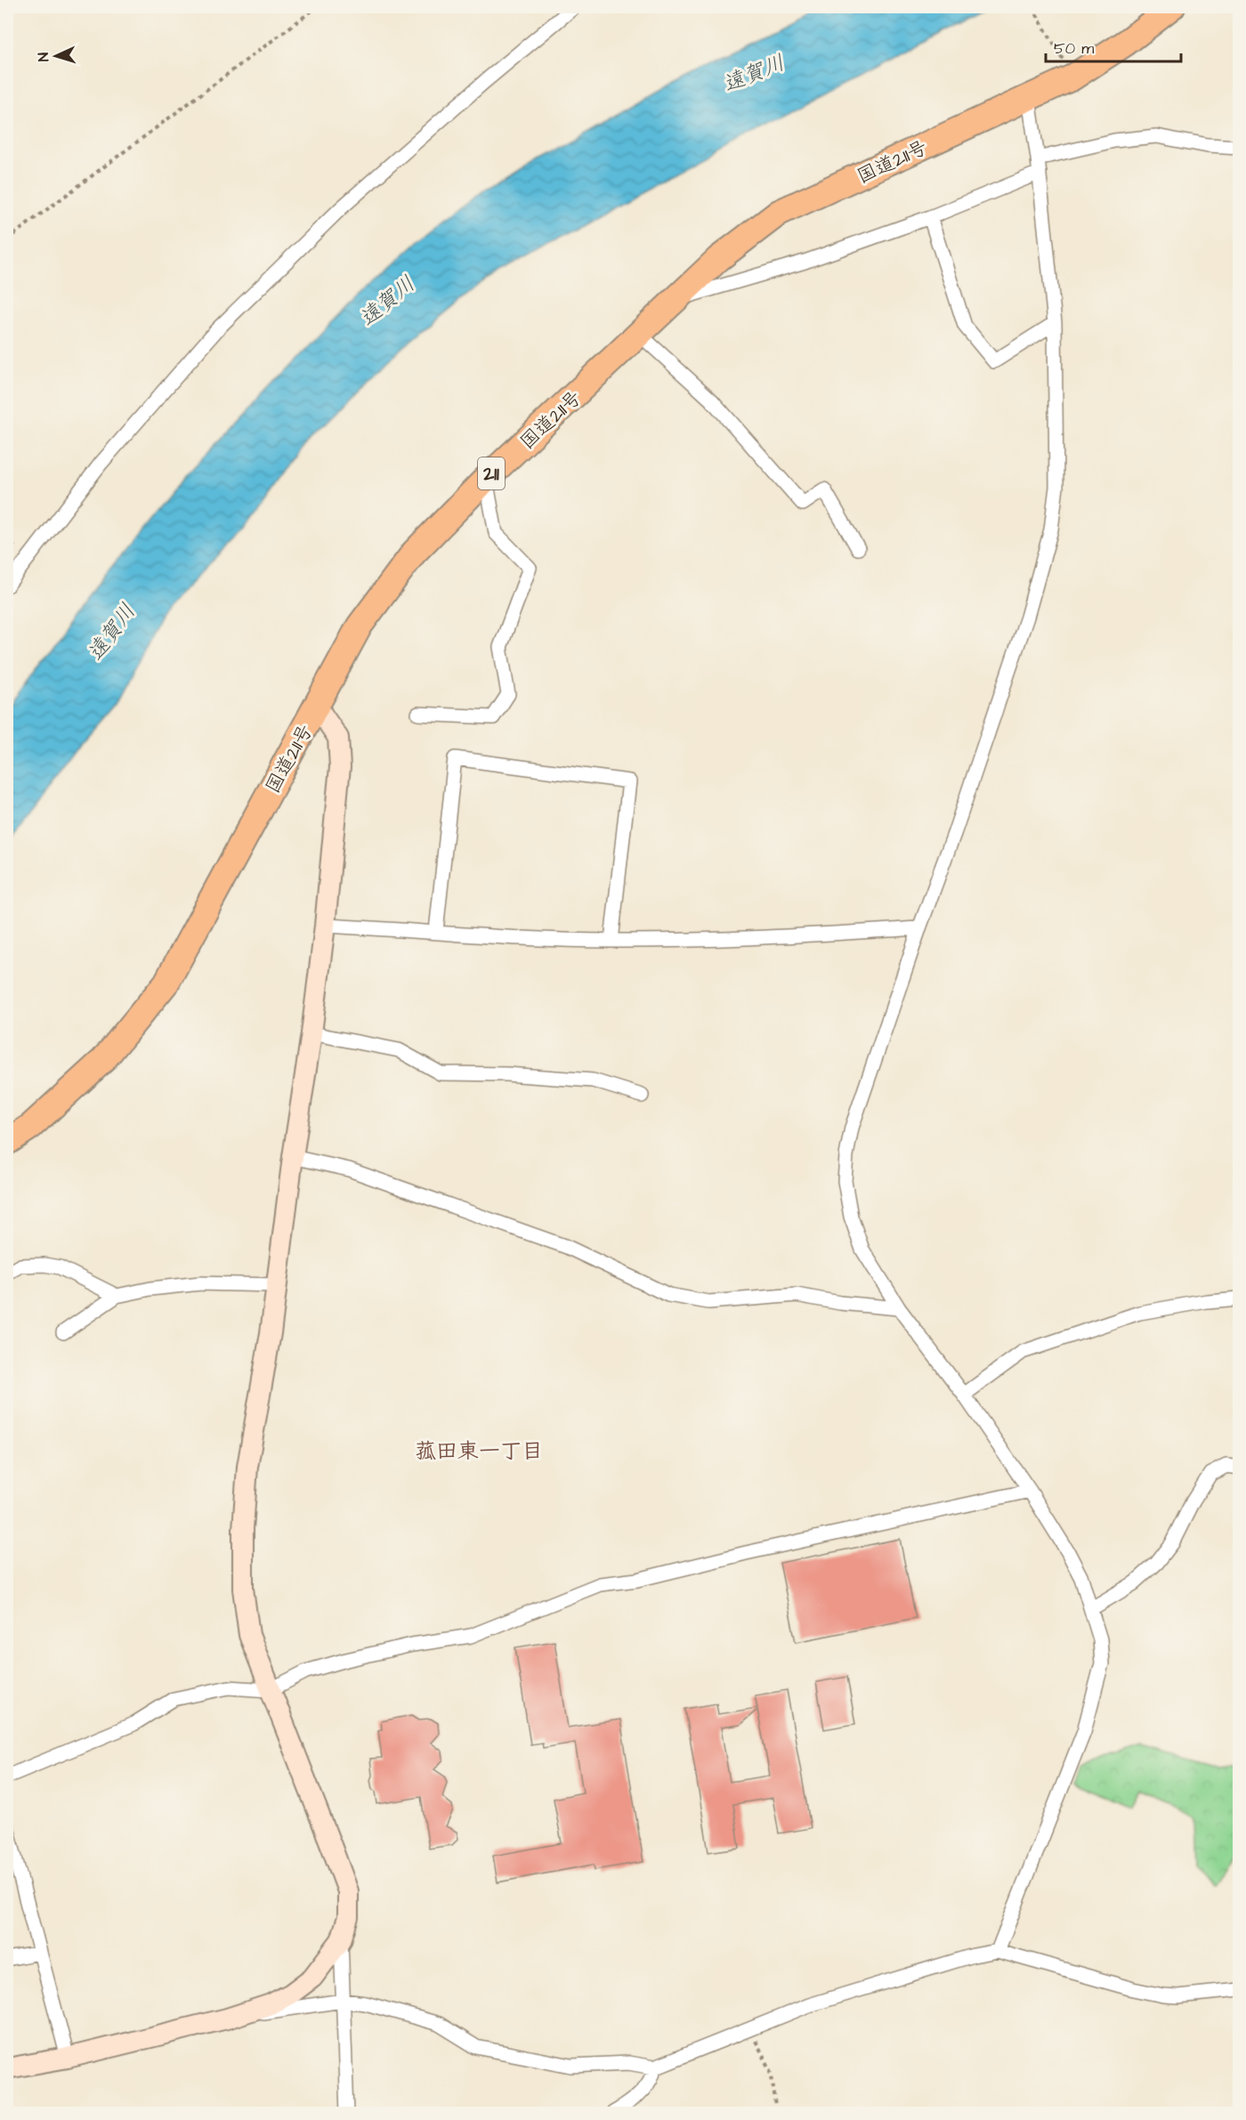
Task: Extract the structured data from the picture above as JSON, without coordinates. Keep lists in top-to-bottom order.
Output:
{
  "streets": {
    "highway": ["国道211号", "211"]
  },
  "districts": ["菰田東一丁目"],
  "water": ["遠賀川"],
  "scale_bar": "50 m",
  "north": "left"
}
